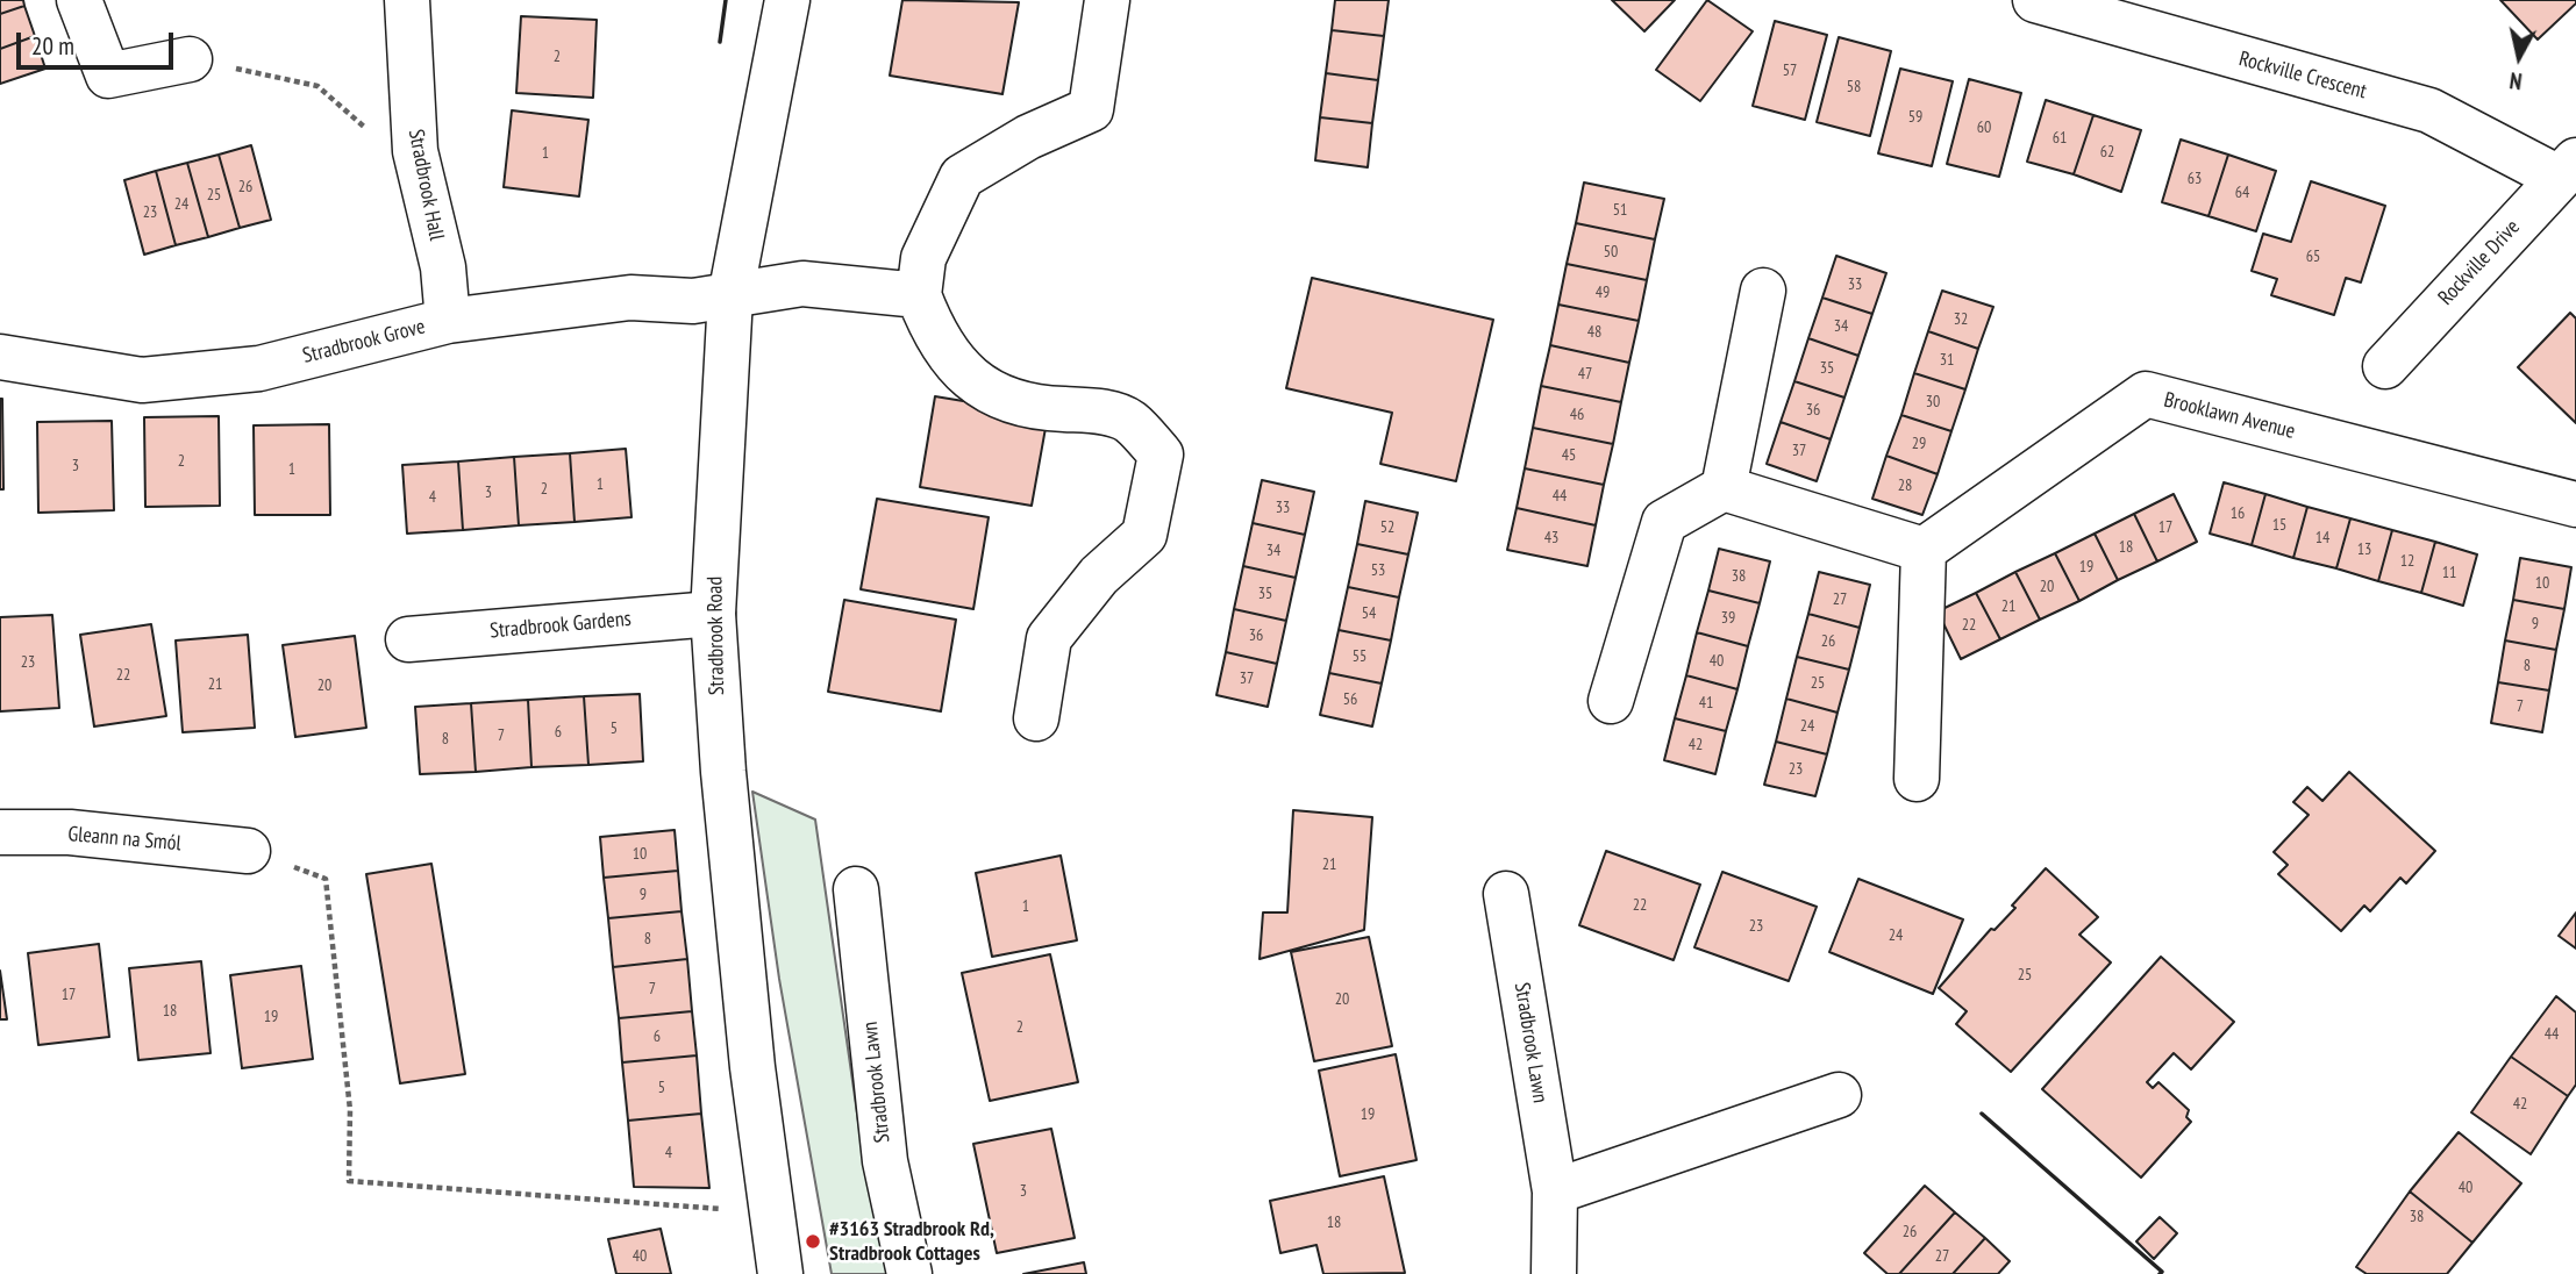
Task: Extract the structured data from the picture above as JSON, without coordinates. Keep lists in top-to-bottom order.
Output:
{
  "streets": {
    "street": [
      "Rockville Crescent",
      "Stradbrook Hall",
      "Rockville Drive",
      "Stradbrook Grove",
      "Brooklawn Avenue",
      "Stradbrook Gardens",
      "Stradbrook Road",
      "Gleann na Smól",
      "Stradbrook Lawn"
    ]
  },
  "crossings": [
    ["Rockville Crescent", "Rockville Drive"],
    ["Stradbrook Hall", "Stradbrook Grove"],
    ["Stradbrook Grove", "Stradbrook Road"],
    ["Stradbrook Gardens", "Stradbrook Road"]
  ],
  "places": ["#3163 Stradbrook Rd, Stradbrook Cottages"],
  "house_numbers": [
    "2",
    "57",
    "58",
    "59",
    "60",
    "61",
    "62",
    "1",
    "63",
    "26",
    "64",
    "25",
    "24",
    "51",
    "23",
    "50",
    "65",
    "33",
    "49",
    "32",
    "34",
    "48",
    "31",
    "35",
    "47",
    "30",
    "36",
    "46",
    "29",
    "37",
    "45",
    "2",
    "3",
    "1",
    "1",
    "28",
    "2",
    "3",
    "44",
    "4",
    "33",
    "16",
    "15",
    "52",
    "17",
    "43",
    "14",
    "18",
    "13",
    "34",
    "12",
    "19",
    "53",
    "11",
    "38",
    "10",
    "20",
    "35",
    "27",
    "21",
    "54",
    "39",
    "9",
    "22",
    "36",
    "26",
    "55",
    "40",
    "23",
    "8",
    "22",
    "37",
    "25",
    "21",
    "20",
    "56",
    "41",
    "7",
    "24",
    "5",
    "6",
    "7",
    "8",
    "42",
    "23",
    "10",
    "21",
    "9",
    "22",
    "1",
    "23",
    "24",
    "8",
    "25",
    "7",
    "17",
    "20",
    "18",
    "19",
    "2",
    "44",
    "6",
    "5",
    "42",
    "19",
    "4",
    "40",
    "3",
    "38",
    "18",
    "26",
    "40",
    "27"
  ],
  "scale_bar": "20 m",
  "north": "bottom"
}
